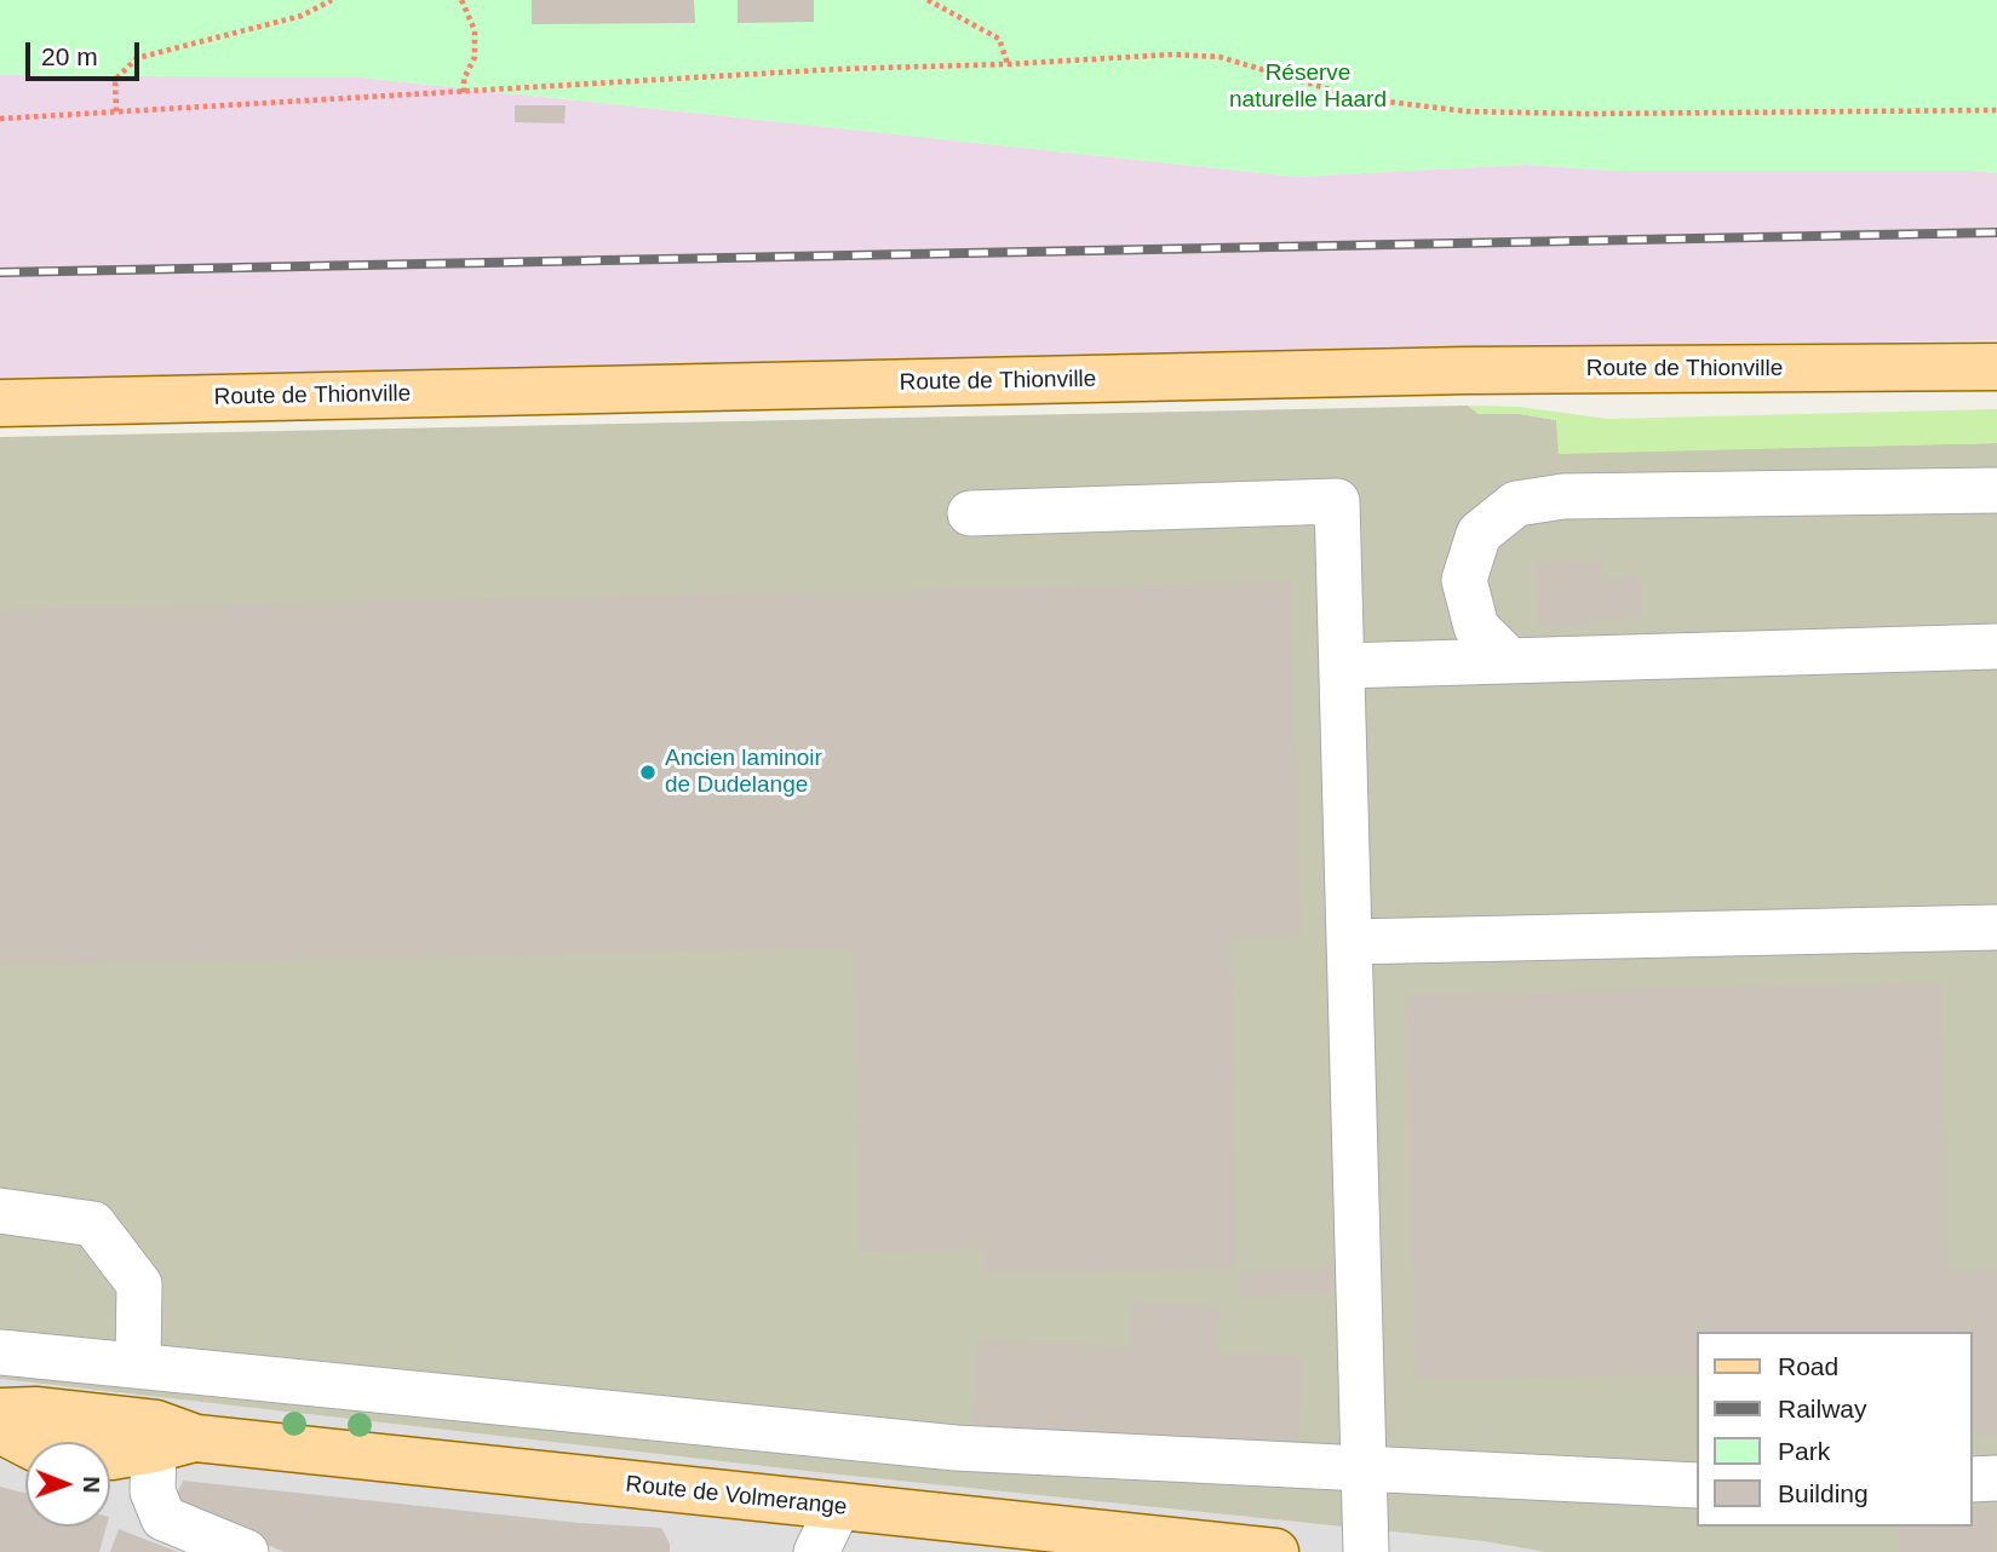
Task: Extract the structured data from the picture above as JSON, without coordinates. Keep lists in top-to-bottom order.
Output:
{
  "streets": {
    "main road": ["Route de Thionville", "Route de Volmerange"]
  },
  "parks": ["Réserve naturelle Haard"],
  "places": ["Ancien laminoir de Dudelange"],
  "legend": [
    "Road",
    "Railway",
    "Park",
    "Building"
  ],
  "scale_bar": "20 m",
  "north": "right"
}
